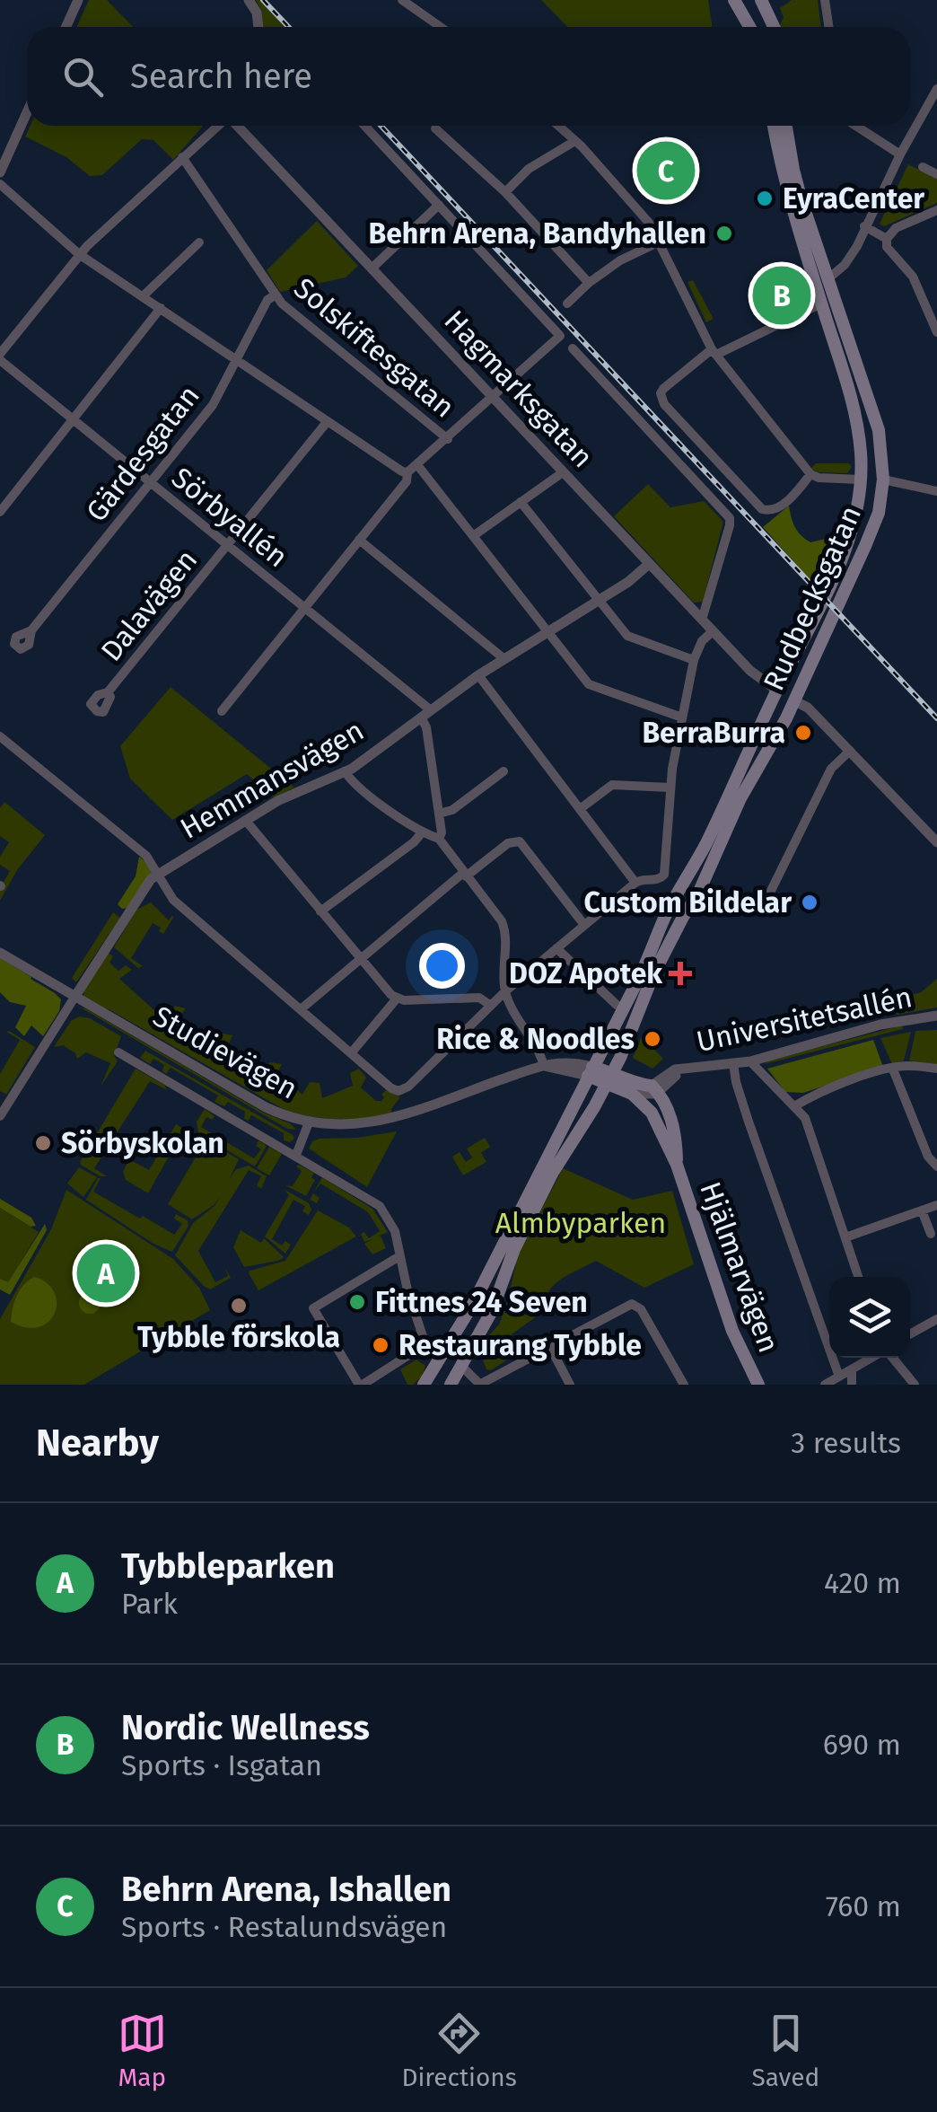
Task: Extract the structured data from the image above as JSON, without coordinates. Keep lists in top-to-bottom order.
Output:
{
  "streets": {
    "main road": ["Rudbecksgatan", "Hjälmarvägen"],
    "street": [
      "Solskiftesgatan",
      "Hagmarksgatan",
      "Gärdesgatan",
      "Sörbyallén",
      "Dalavägen",
      "Hemmansvägen",
      "Universitetsallén",
      "Studievägen"
    ]
  },
  "crossings": [
    ["Solskiftesgatan", "Gärdesgatan"],
    ["Hagmarksgatan", "Rudbecksgatan"],
    ["Hagmarksgatan", "Hemmansvägen"],
    ["Gärdesgatan", "Sörbyallén"],
    ["Sörbyallén", "Dalavägen"],
    ["Sörbyallén", "Hemmansvägen"],
    ["Rudbecksgatan", "Studievägen"],
    ["Hemmansvägen", "Studievägen"],
    ["Universitetsallén", "Hjälmarvägen"]
  ],
  "parks": ["Almbyparken"],
  "places": {
    "other": [
      "EyraCenter",
      "Behrn Arena, Bandyhallen",
      "BerraBurra",
      "Custom Bildelar",
      "Rice & Noodles",
      "Sörbyskolan",
      "Fittnes 24 Seven",
      "Tybble förskola",
      "Restaurang Tybble"
    ],
    "health": ["DOZ Apotek"]
  },
  "page": {
    "search": "Search here",
    "pins": ["C", "B", "A"],
    "heading": ["Nearby", "3 results"],
    "list": [
      {
        "mark": "A",
        "name": "Tybbleparken",
        "note": "Park",
        "value": "420 m"
      },
      {
        "mark": "B",
        "name": "Nordic Wellness",
        "note": "Sports · Isgatan",
        "value": "690 m"
      },
      {
        "mark": "C",
        "name": "Behrn Arena, Ishallen",
        "note": "Sports · Restalundsvägen",
        "value": "760 m"
      }
    ],
    "nav": ["Map", "Directions", "Saved"]
  }
}
